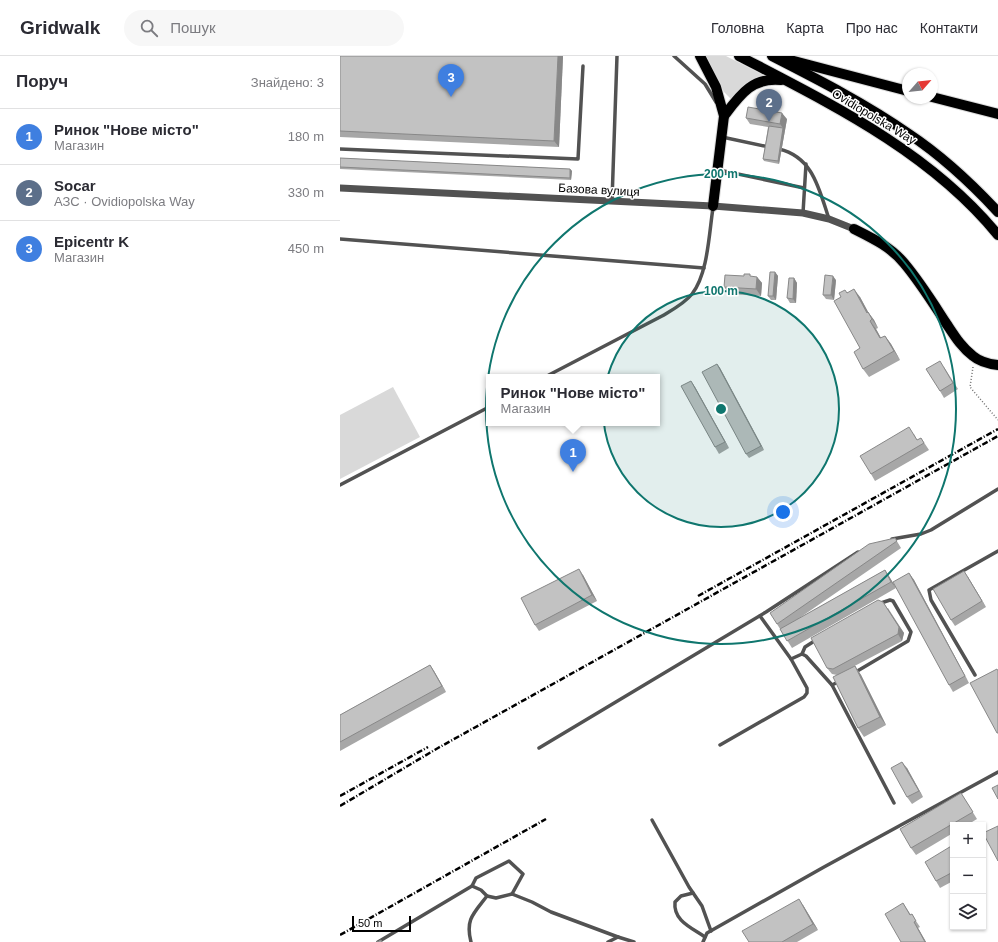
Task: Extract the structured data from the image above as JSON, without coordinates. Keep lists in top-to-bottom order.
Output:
{
  "streets": {
    "main road": ["Ovidiopolska Way"],
    "street": ["Базова вулиця"]
  },
  "scale_bar": "50 m",
  "north": "top right",
  "page": {
    "header": "Gridwalk",
    "search": "Пошук",
    "nav": [
      "Головна",
      "Карта",
      "Про нас",
      "Контакти"
    ],
    "heading": ["Поруч", "Знайдено: 3"],
    "pins": ["3", "2", "1"],
    "list": [
      {
        "mark": "1",
        "name": "Ринок \"Нове місто\"",
        "note": "Магазин",
        "value": "180 m"
      },
      {
        "mark": "2",
        "name": "Socar",
        "note": "АЗС · Ovidiopolska Way",
        "value": "330 m"
      },
      {
        "mark": "3",
        "name": "Epicentr K",
        "note": "Магазин",
        "value": "450 m"
      }
    ],
    "popup": ["Ринок \"Нове місто\"", "Магазин"],
    "map_buttons": ["+", "−"],
    "scale": "50 m"
  },
  "rings": ["200 m", "100 m"]
}
